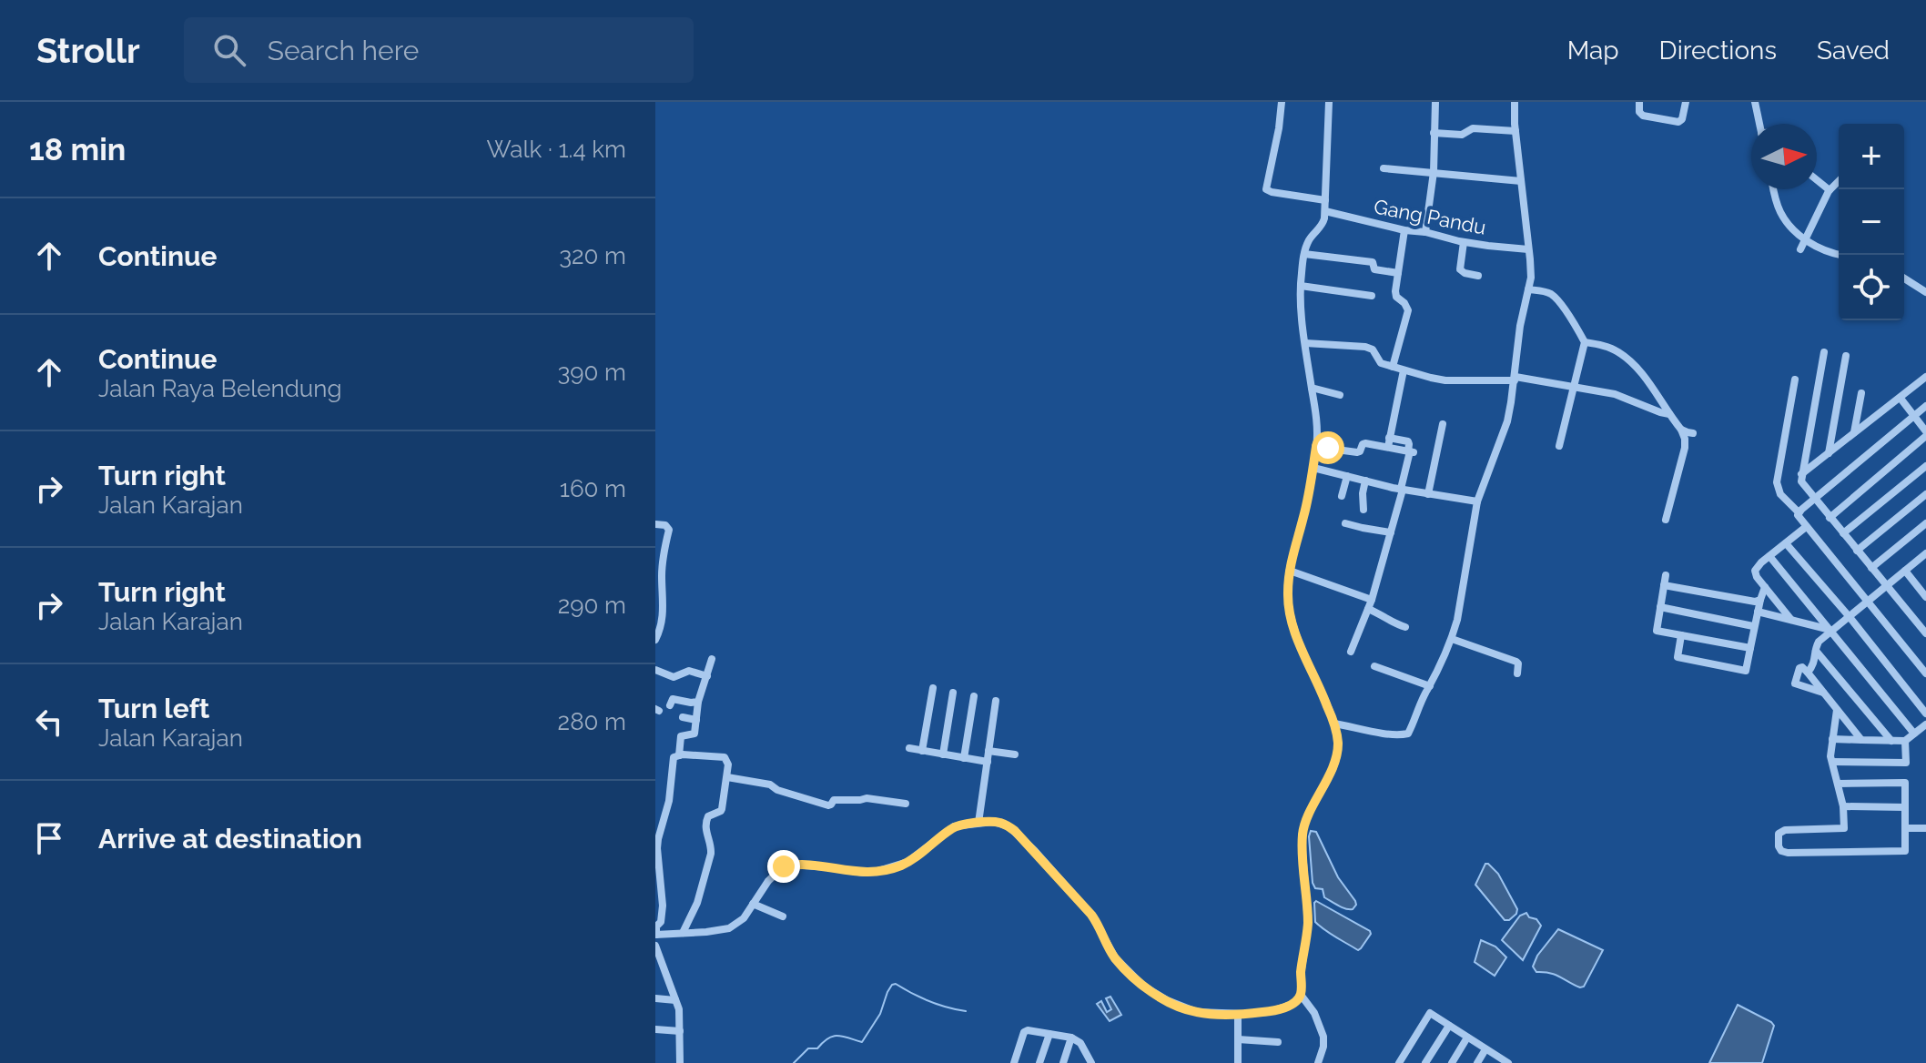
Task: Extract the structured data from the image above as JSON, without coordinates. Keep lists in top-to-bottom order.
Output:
{
  "streets": {
    "street": ["Gang Pandu"]
  },
  "north": "right",
  "page": {
    "header": "Strollr",
    "search": "Search here",
    "nav": ["Map", "Directions", "Saved"],
    "heading": ["18 min", "Walk · 1.4 km"],
    "map_buttons": ["+", "−"],
    "list": [
      ["Continue", "320 m"],
      ["Continue", "Jalan Raya Belendung", "390 m"],
      ["Turn right", "Jalan Karajan", "160 m"],
      ["Turn right", "Jalan Karajan", "290 m"],
      ["Turn left", "Jalan Karajan", "280 m"],
      "Arrive at destination"
    ]
  }
}
